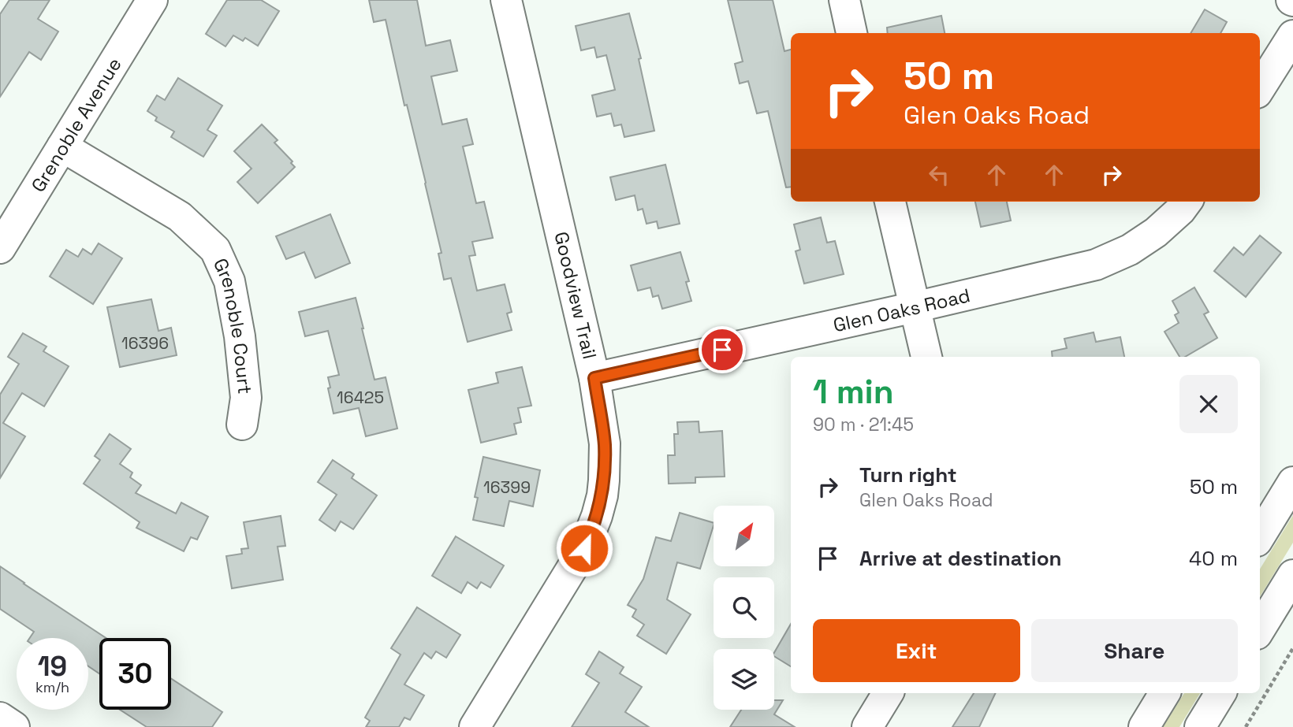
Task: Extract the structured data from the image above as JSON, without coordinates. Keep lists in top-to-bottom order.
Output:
{
  "streets": {
    "street": [
      "Grenoble Avenue",
      "Goodview Trail",
      "Glen Oaks Road",
      "Grenoble Court"
    ]
  },
  "crossings": [
    ["Grenoble Avenue", "Grenoble Court"],
    ["Goodview Trail", "Glen Oaks Road"]
  ],
  "house_numbers": ["16396", "16425", "16399"],
  "north": "top right",
  "page": {
    "turn": ["50 m", "Glen Oaks Road"],
    "heading": ["1 min", "90 m · 21:45"],
    "list": [
      {
        "name": "Turn right",
        "note": "Glen Oaks Road",
        "value": "50 m"
      },
      {
        "name": "Arrive at destination",
        "value": "40 m"
      }
    ],
    "buttons": ["Exit", "Share"],
    "speed": "19 km/h",
    "limit": "30"
  }
}
